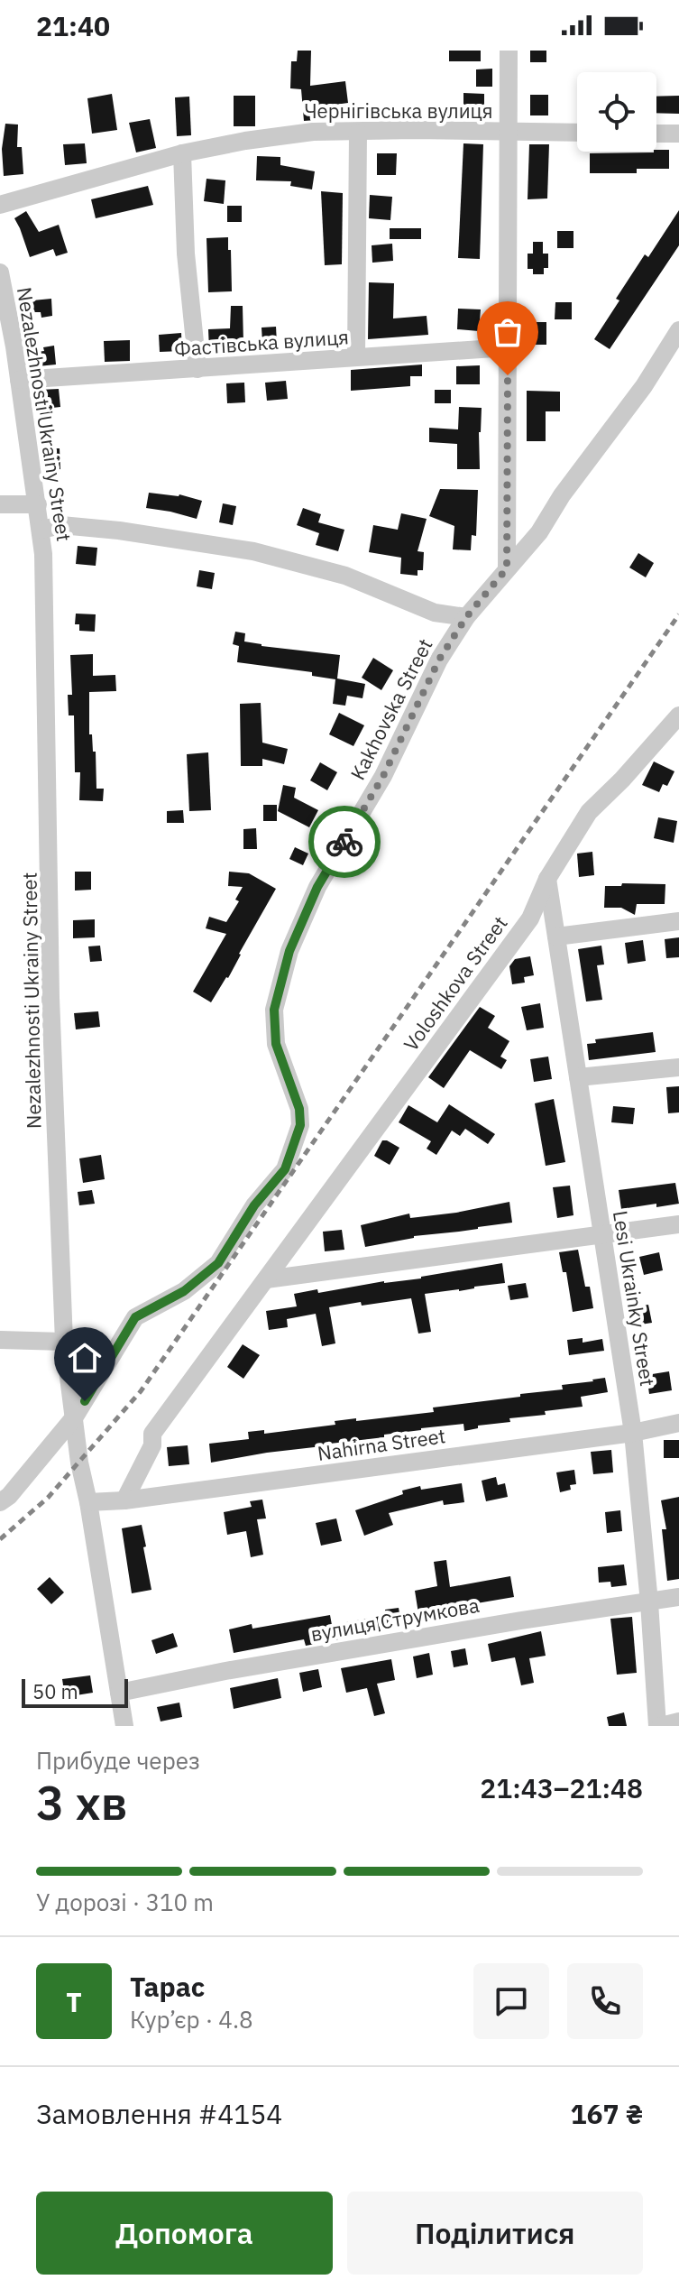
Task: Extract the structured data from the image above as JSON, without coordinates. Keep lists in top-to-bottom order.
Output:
{
  "streets": {
    "street": [
      "Чернігівська вулиця",
      "Фастівська вулиця",
      "Nezalezhnosti Ukrainy Street",
      "Kakhovska Street",
      "Voloshkova Street",
      "Lesi Ukrainky Street",
      "Nahirna Street",
      "вулиця Струмкова"
    ]
  },
  "crossings": [
    ["Фастівська вулиця", "Nezalezhnosti Ukrainy Street"],
    ["Nezalezhnosti Ukrainy Street", "Kakhovska Street"],
    ["Nezalezhnosti Ukrainy Street", "Nahirna Street"],
    ["Nezalezhnosti Ukrainy Street", "вулиця Струмкова"],
    ["Voloshkova Street", "Lesi Ukrainky Street"],
    ["Voloshkova Street", "Nahirna Street"],
    ["Lesi Ukrainky Street", "Nahirna Street"],
    ["Lesi Ukrainky Street", "вулиця Струмкова"]
  ],
  "scale_bar": "50 m",
  "page": {
    "status": "21:40",
    "scale": "50 m",
    "heading": ["3 хв", "Прибуде через", "21:43–21:48"],
    "panel": [
      "Тарас",
      "Кур’єр · 4.8",
      "Замовлення #4154",
      "167 ₴"
    ],
    "bar": "У дорозі · 310 m",
    "round": "Т",
    "buttons": ["Допомога", "Поділитися"]
  }
}
